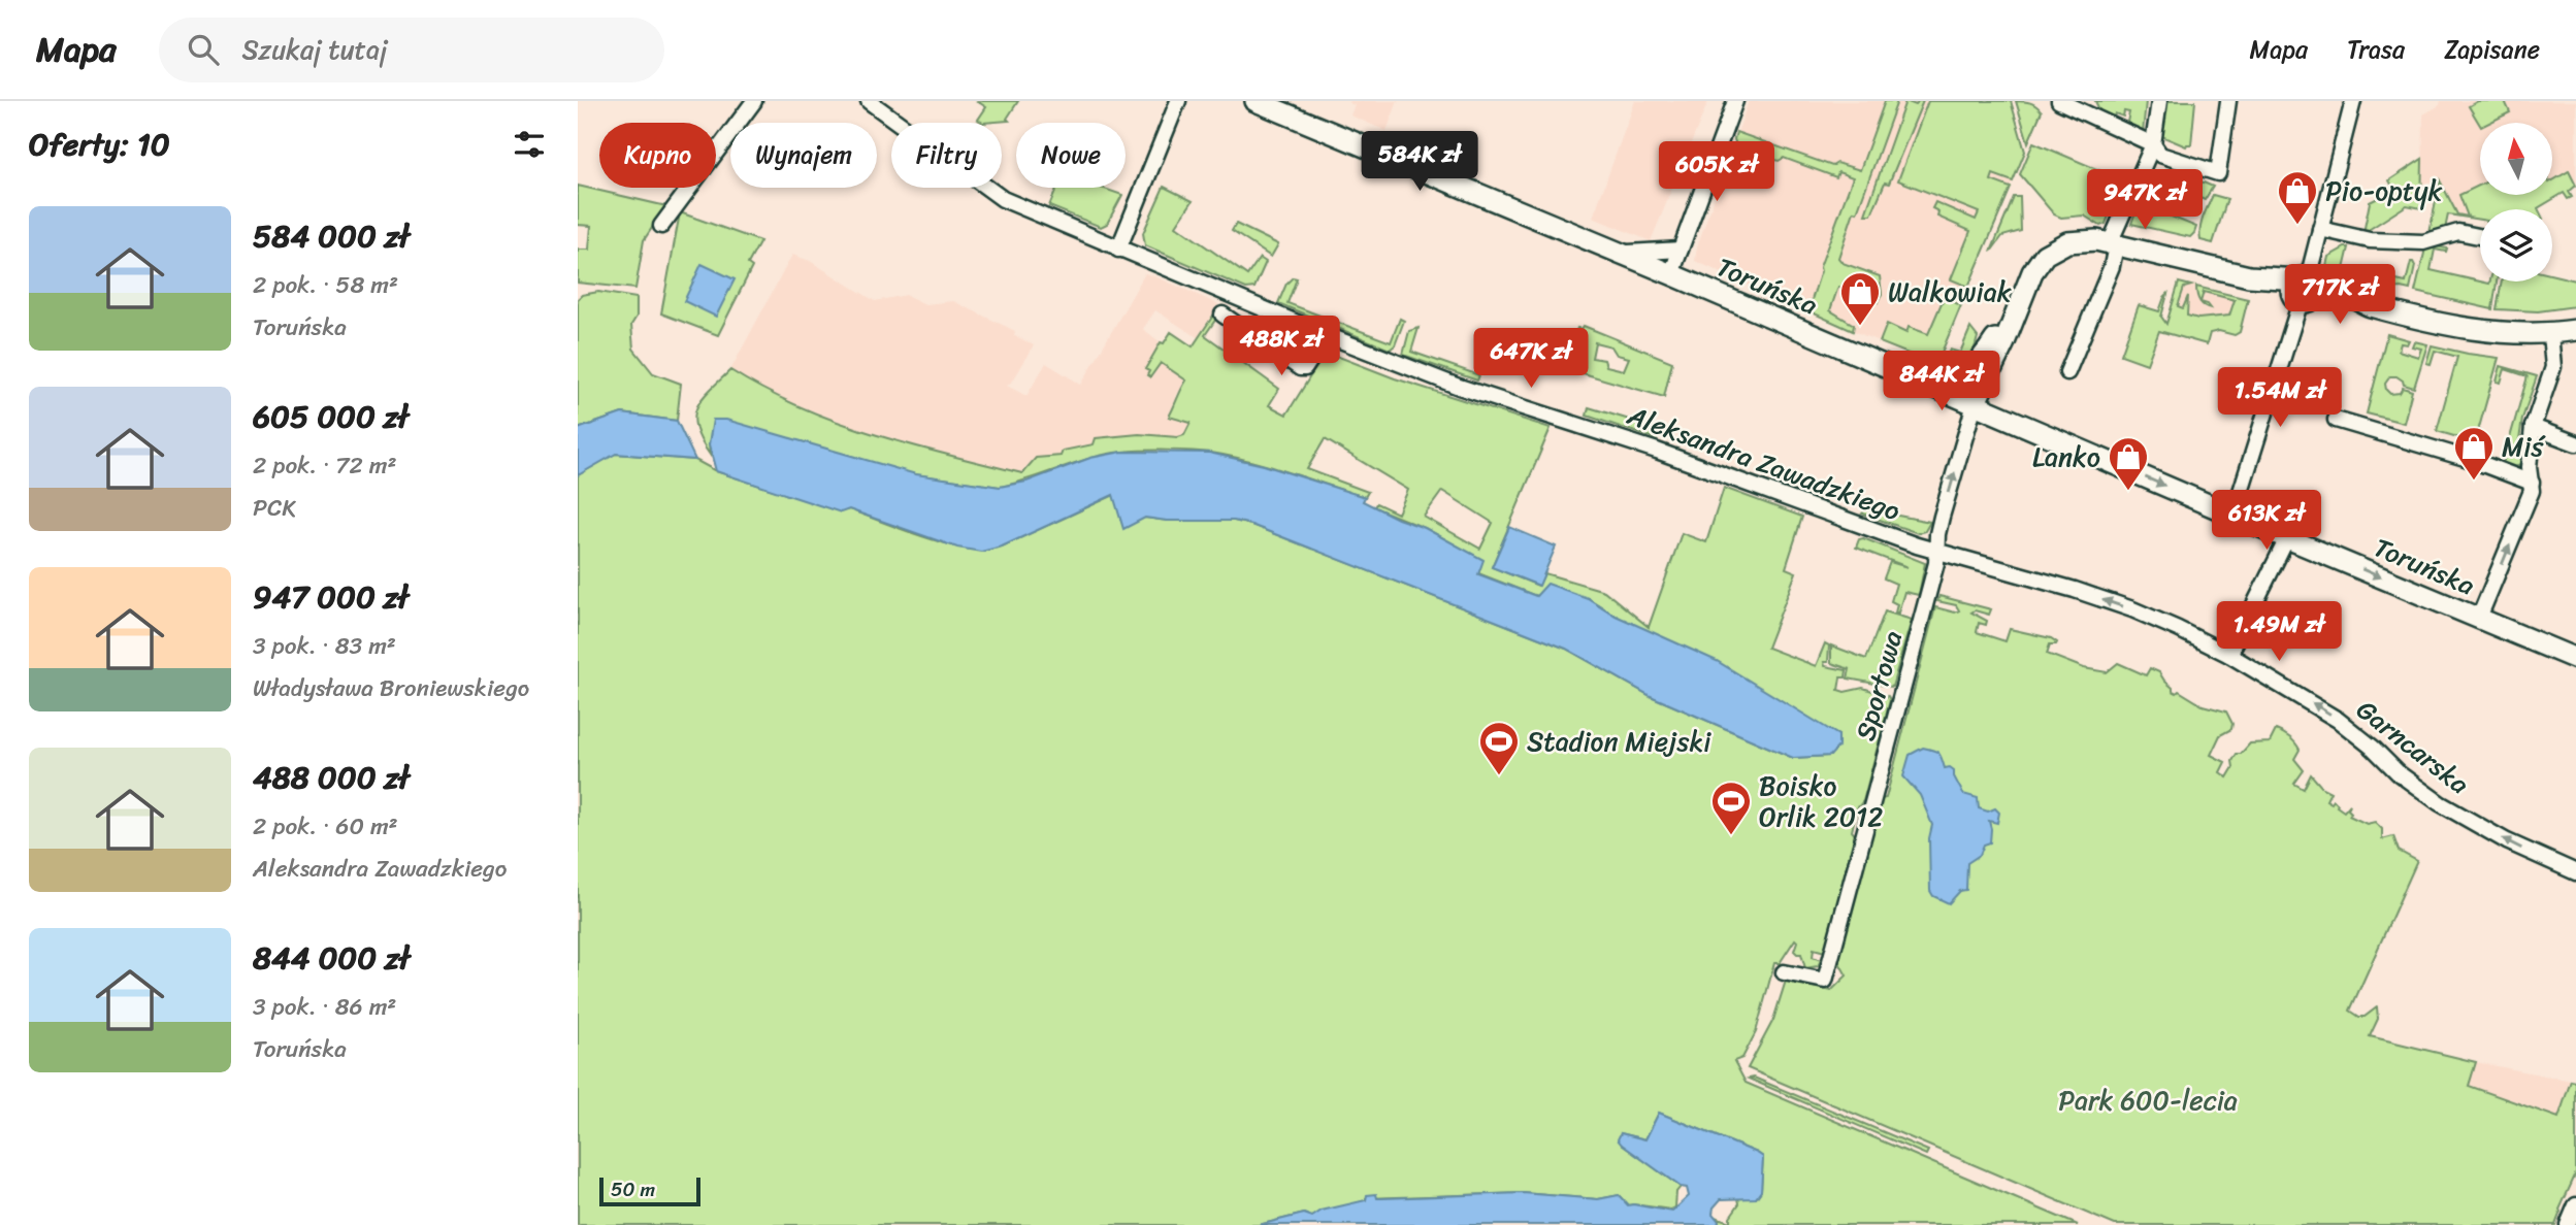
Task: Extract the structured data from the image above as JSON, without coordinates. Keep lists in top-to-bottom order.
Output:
{
  "streets": {
    "street": [
      "Toruńska",
      "Aleksandra Zawadzkiego",
      "Sportowa",
      "Garncarska"
    ]
  },
  "crossings": [
    ["Toruńska", "Sportowa"],
    ["Aleksandra Zawadzkiego", "Sportowa"],
    ["Aleksandra Zawadzkiego", "Garncarska"],
    ["Sportowa", "Garncarska"]
  ],
  "one_way": ["Garncarska"],
  "parks": ["Park 600-lecia"],
  "places": {
    "shop": [
      "Pio-optyk",
      "Walkowiak",
      "Miś",
      "Lanko"
    ],
    "sports": ["Stadion Miejski", "Boisko Orlik 2012"]
  },
  "scale_bar": "50 m",
  "north": "top",
  "page": {
    "header": "Mapa",
    "search": "Szukaj tutaj",
    "nav": ["Mapa", "Trasa", "Zapisane"],
    "heading": "Oferty: 10",
    "chip": [
      "Kupno",
      "Wynajem",
      "Filtry",
      "Nowe"
    ],
    "price": [
      "584K zł",
      "605K zł",
      "947K zł",
      "717K zł",
      "488K zł",
      "647K zł",
      "844K zł",
      "1.54M zł",
      "613K zł",
      "1.49M zł"
    ],
    "list": [
      {
        "name": "584 000 zł",
        "note": "2 pok. · 58 m² · Toruńska"
      },
      {
        "name": "605 000 zł",
        "note": "2 pok. · 72 m² · PCK"
      },
      {
        "name": "947 000 zł",
        "note": "3 pok. · 83 m² · Władysława Broniewskiego"
      },
      {
        "name": "488 000 zł",
        "note": "2 pok. · 60 m² · Aleksandra Zawadzkiego"
      },
      {
        "name": "844 000 zł",
        "note": "3 pok. · 86 m² · Toruńska"
      }
    ],
    "scale": "50 m"
  }
}
